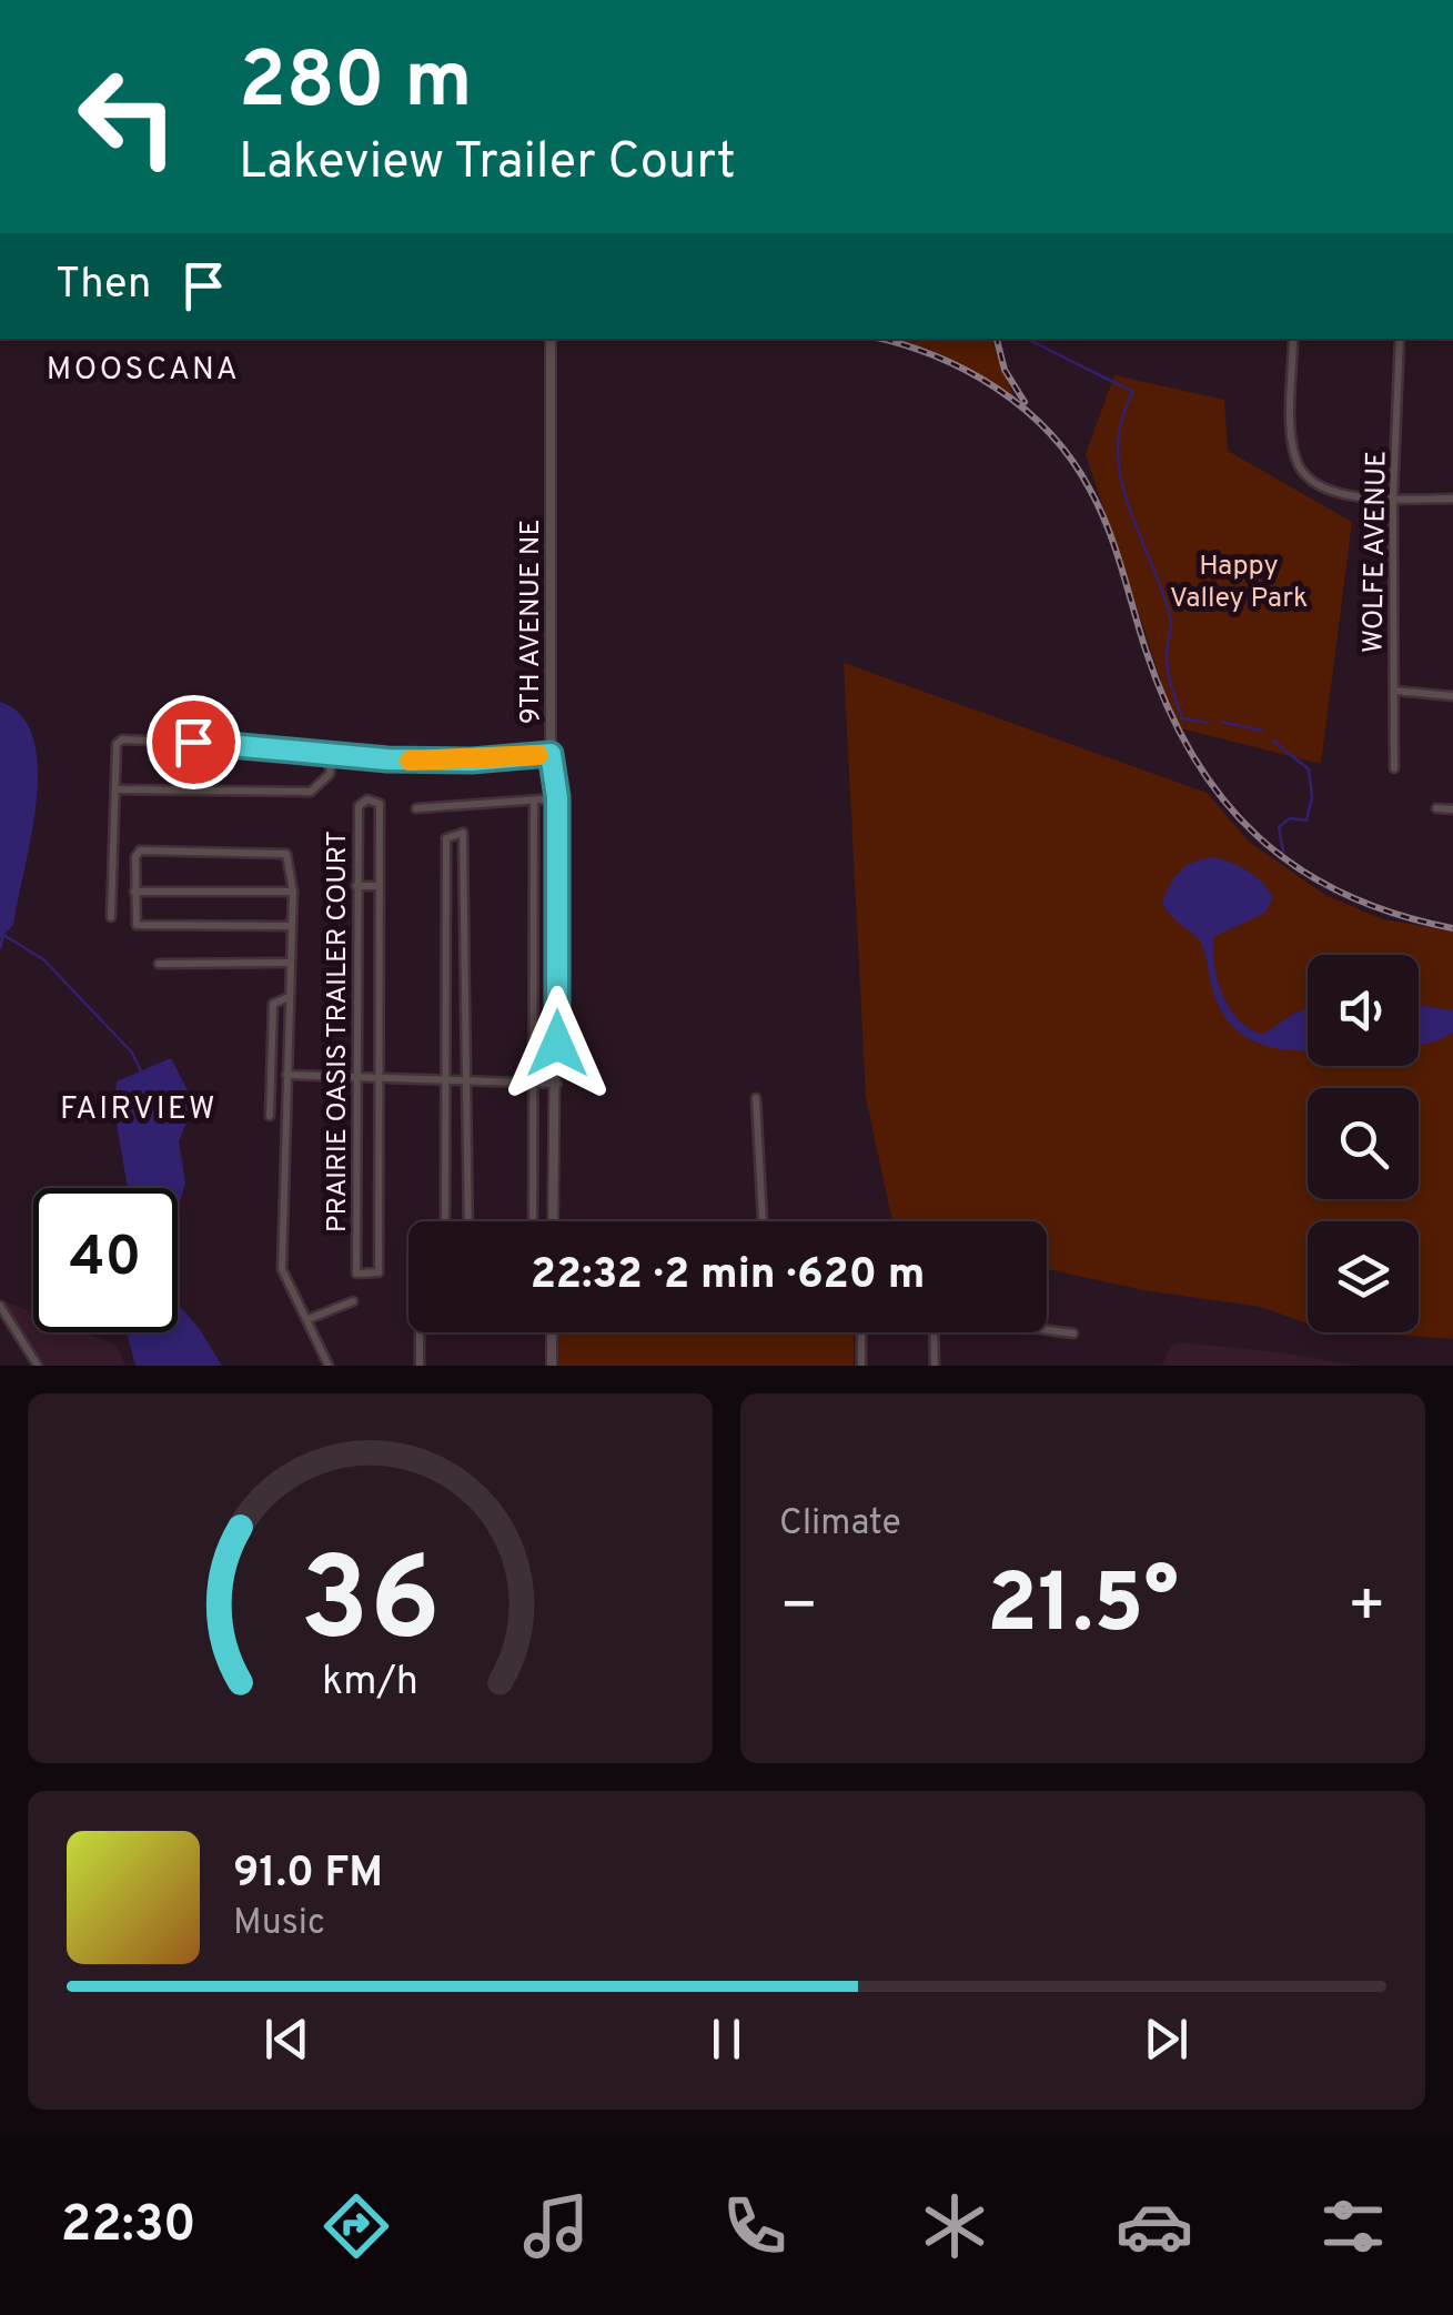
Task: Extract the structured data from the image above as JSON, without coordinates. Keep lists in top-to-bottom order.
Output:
{
  "streets": {
    "street": ["WOLFE AVENUE", "9TH AVENUE NE", "PRAIRIE OASIS TRAILER COURT"]
  },
  "districts": ["MOOSCANA", "FAIRVIEW"],
  "parks": ["Happy Valley Park"],
  "page": {
    "turn": ["280 m", "Lakeview Trailer Court"],
    "then": "Then",
    "limit": "40",
    "trip": "22:32 · 2 min · 620 m",
    "tile": "Climate",
    "heat": ["−", "21.5°", "+"],
    "song": ["91.0 FM", "Music"],
    "tabs": "22:30",
    "gauge": ["36", "km/h"]
  }
}
